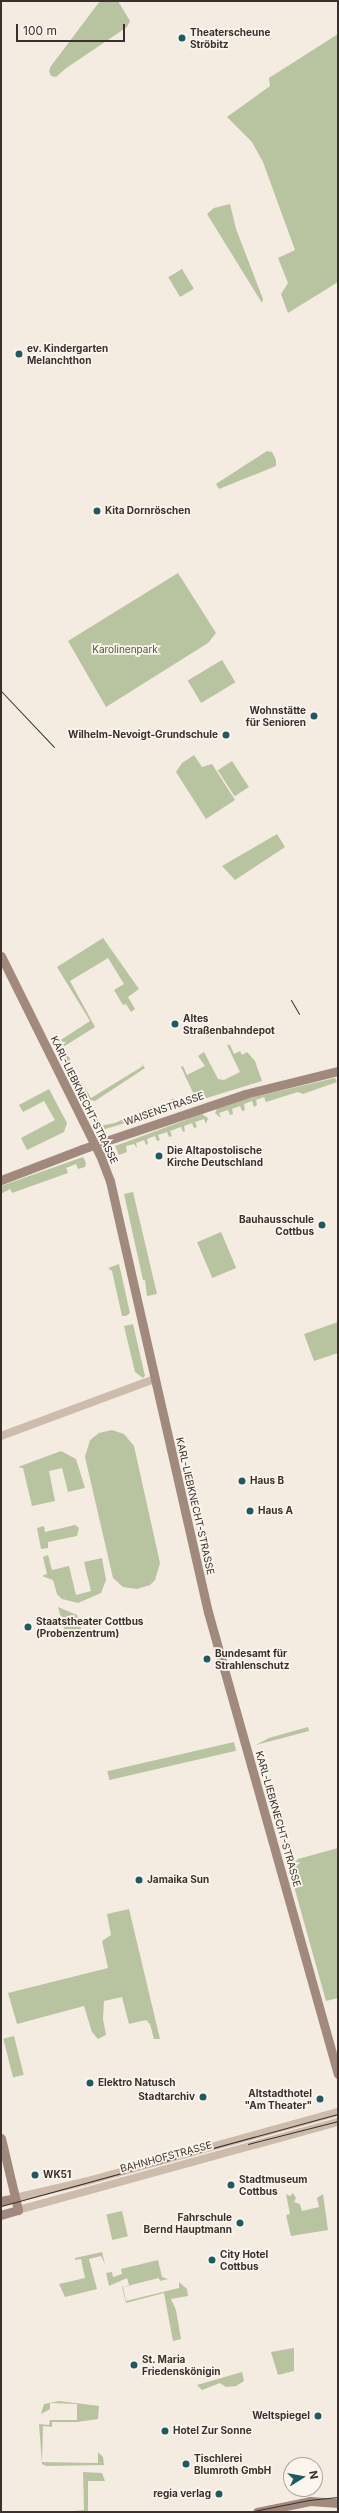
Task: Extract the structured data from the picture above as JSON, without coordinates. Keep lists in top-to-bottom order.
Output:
{
  "streets": {
    "main road": ["KARL-LIEBKNECHT-STRASSE", "WAISENSTRASSE", "BAHNHOFSTRASSE"]
  },
  "crossings": [
    ["KARL-LIEBKNECHT-STRASSE", "WAISENSTRASSE"]
  ],
  "parks": ["Karolinenpark"],
  "places": [
    "Theaterscheune Ströbitz",
    "ev. Kindergarten Melanchthon",
    "Kita Dornröschen",
    "Wohnstätte für Senioren",
    "Wilhelm-Nevoigt-Grundschule",
    "Altes Straßenbahndepot",
    "Die Altapostolische Kirche Deutschland",
    "Bauhausschule Cottbus",
    "Haus B",
    "Haus A",
    "Staatstheater Cottbus (Probenzentrum)",
    "Bundesamt für Strahlenschutz",
    "Jamaika Sun",
    "Elektro Natusch",
    "Stadtarchiv",
    "Altstadthotel \"Am Theater\"",
    "WK51",
    "Stadtmuseum Cottbus",
    "Fahrschule Bernd Hauptmann",
    "City Hotel Cottbus",
    "St. Maria Friedenskönigin",
    "Weltspiegel",
    "Hotel Zur Sonne",
    "Tischlerei Blumroth GmbH",
    "regia verlag"
  ],
  "scale_bar": "100 m",
  "north": "right"
}
